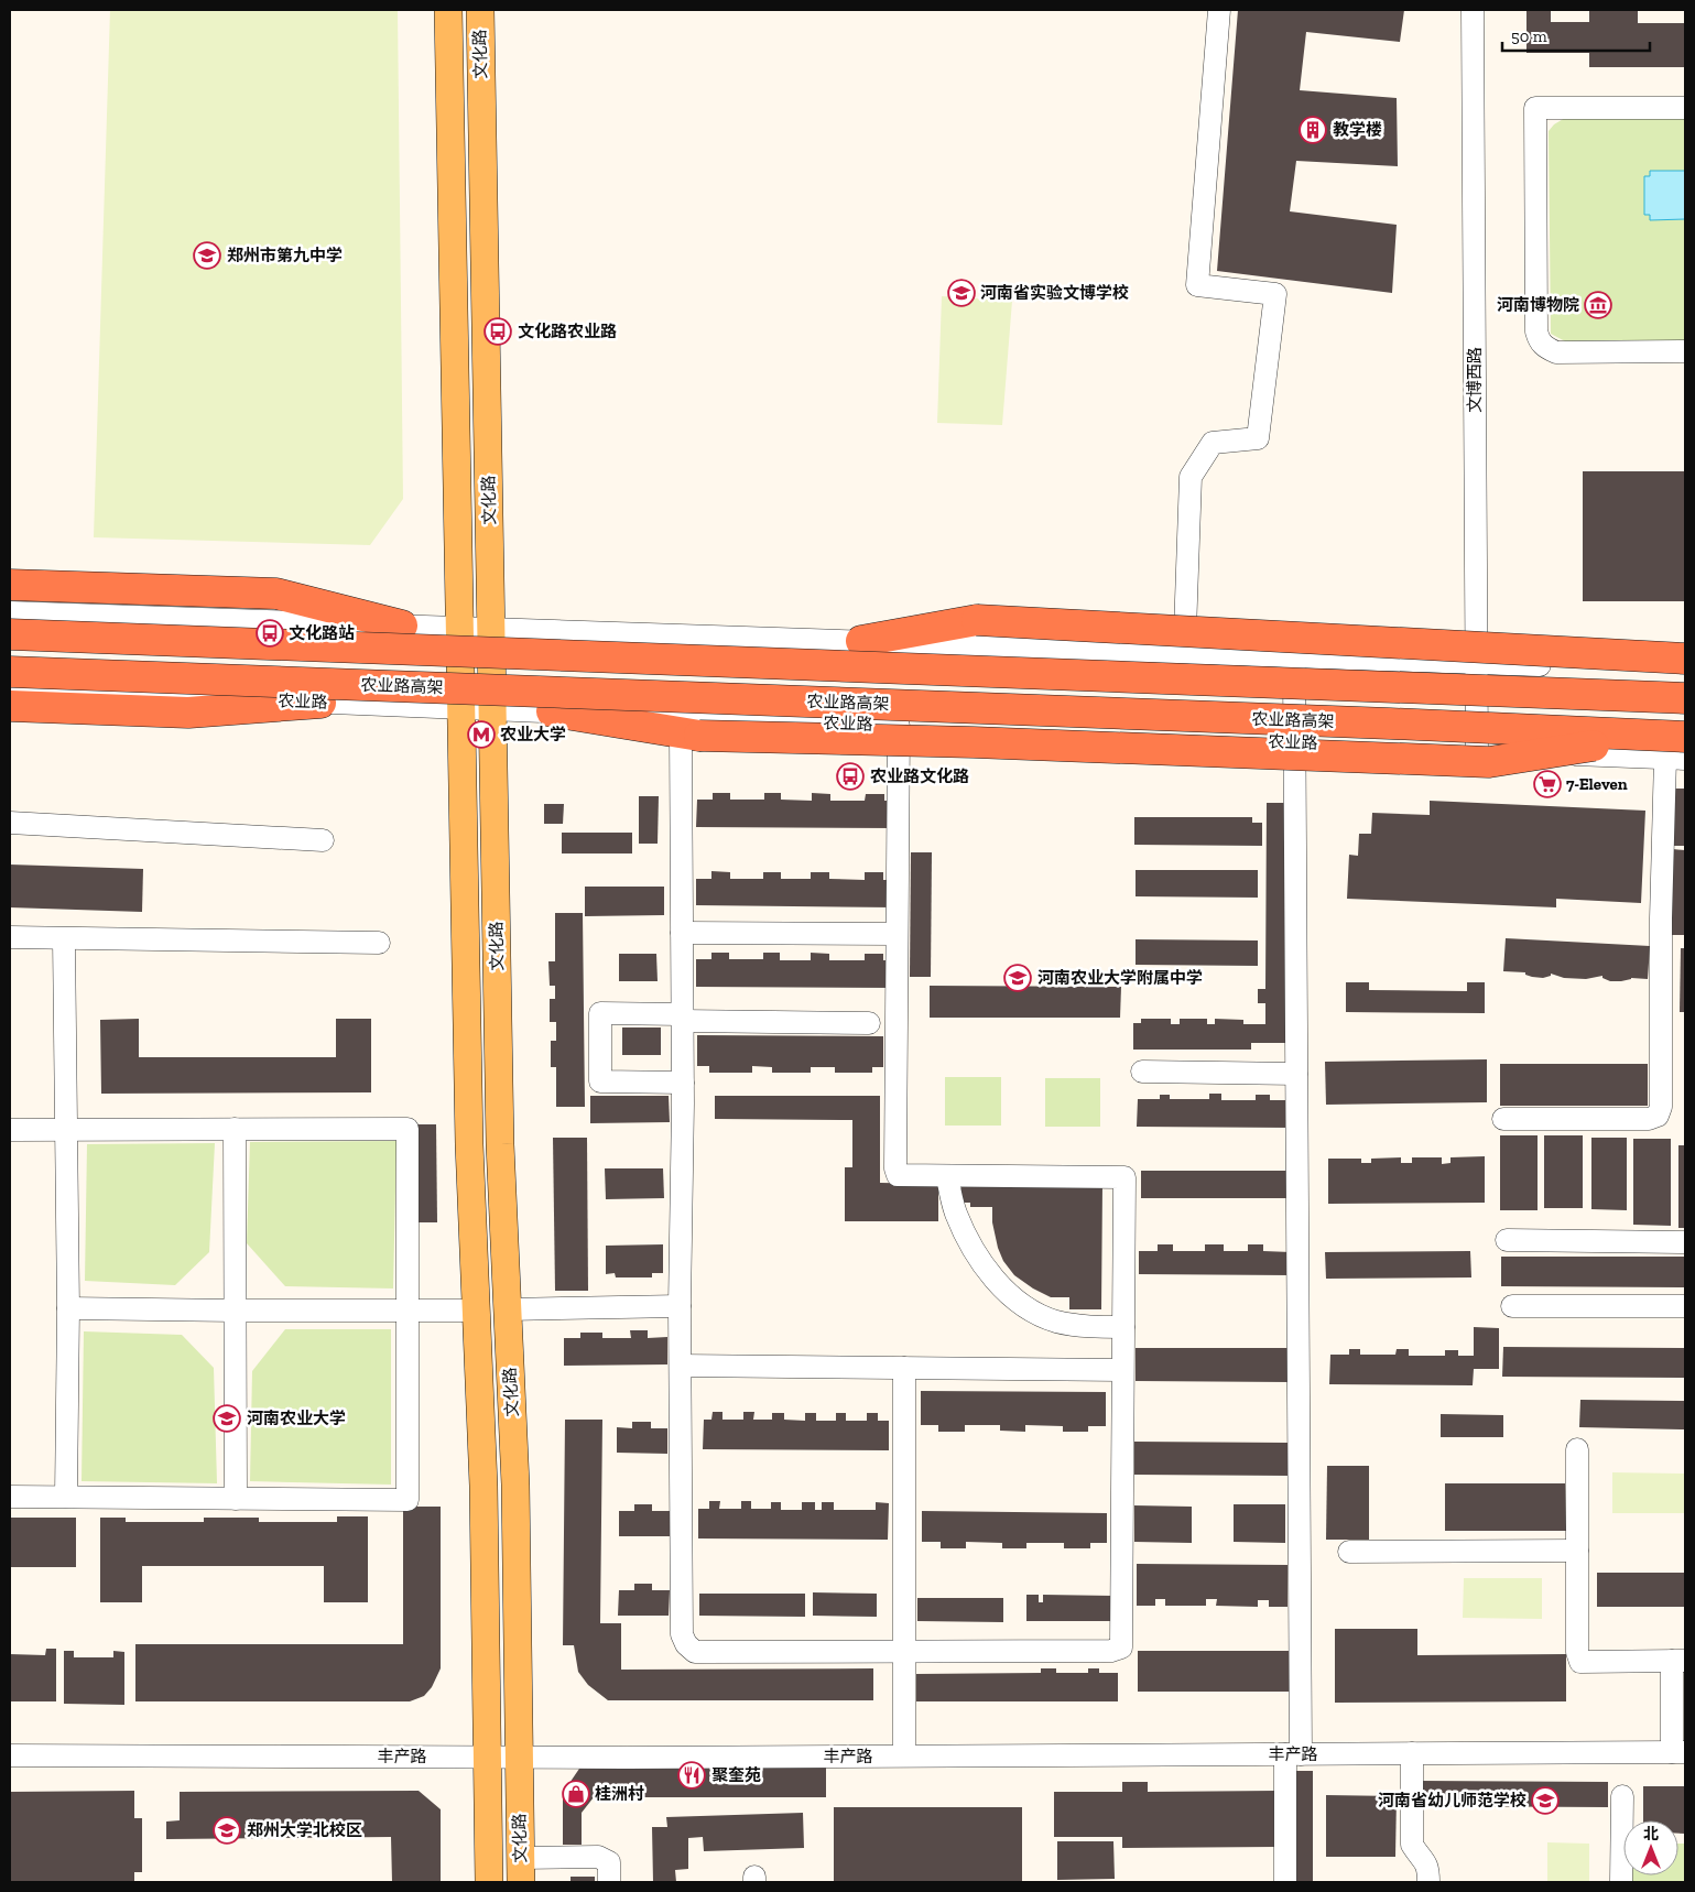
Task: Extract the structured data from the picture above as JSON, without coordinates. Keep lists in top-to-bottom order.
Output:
{
  "streets": {
    "highway": ["农业路高架"],
    "main road": ["文化路"],
    "street": ["文博西路", "农业路", "丰产路"]
  },
  "crossings": [
    ["文化路", "农业路"],
    ["文化路", "丰产路"],
    ["文博西路", "农业路"],
    ["农业路高架", "农业路"]
  ],
  "places": {
    "building": ["教学楼"],
    "school or university": [
      "郑州市第九中学",
      "河南省实验文博学校",
      "河南农业大学附属中学",
      "河南农业大学",
      "河南省幼儿师范学校",
      "郑州大学北校区"
    ],
    "museum": ["河南博物院"],
    "bus stop": ["文化路农业路", "文化路站", "农业路文化路"],
    "metro station": ["农业大学"],
    "supermarket": ["7-Eleven"],
    "restaurant": ["聚奎苑"],
    "shop": ["桂洲村"]
  },
  "scale_bar": "50 m",
  "north": "top"
}
